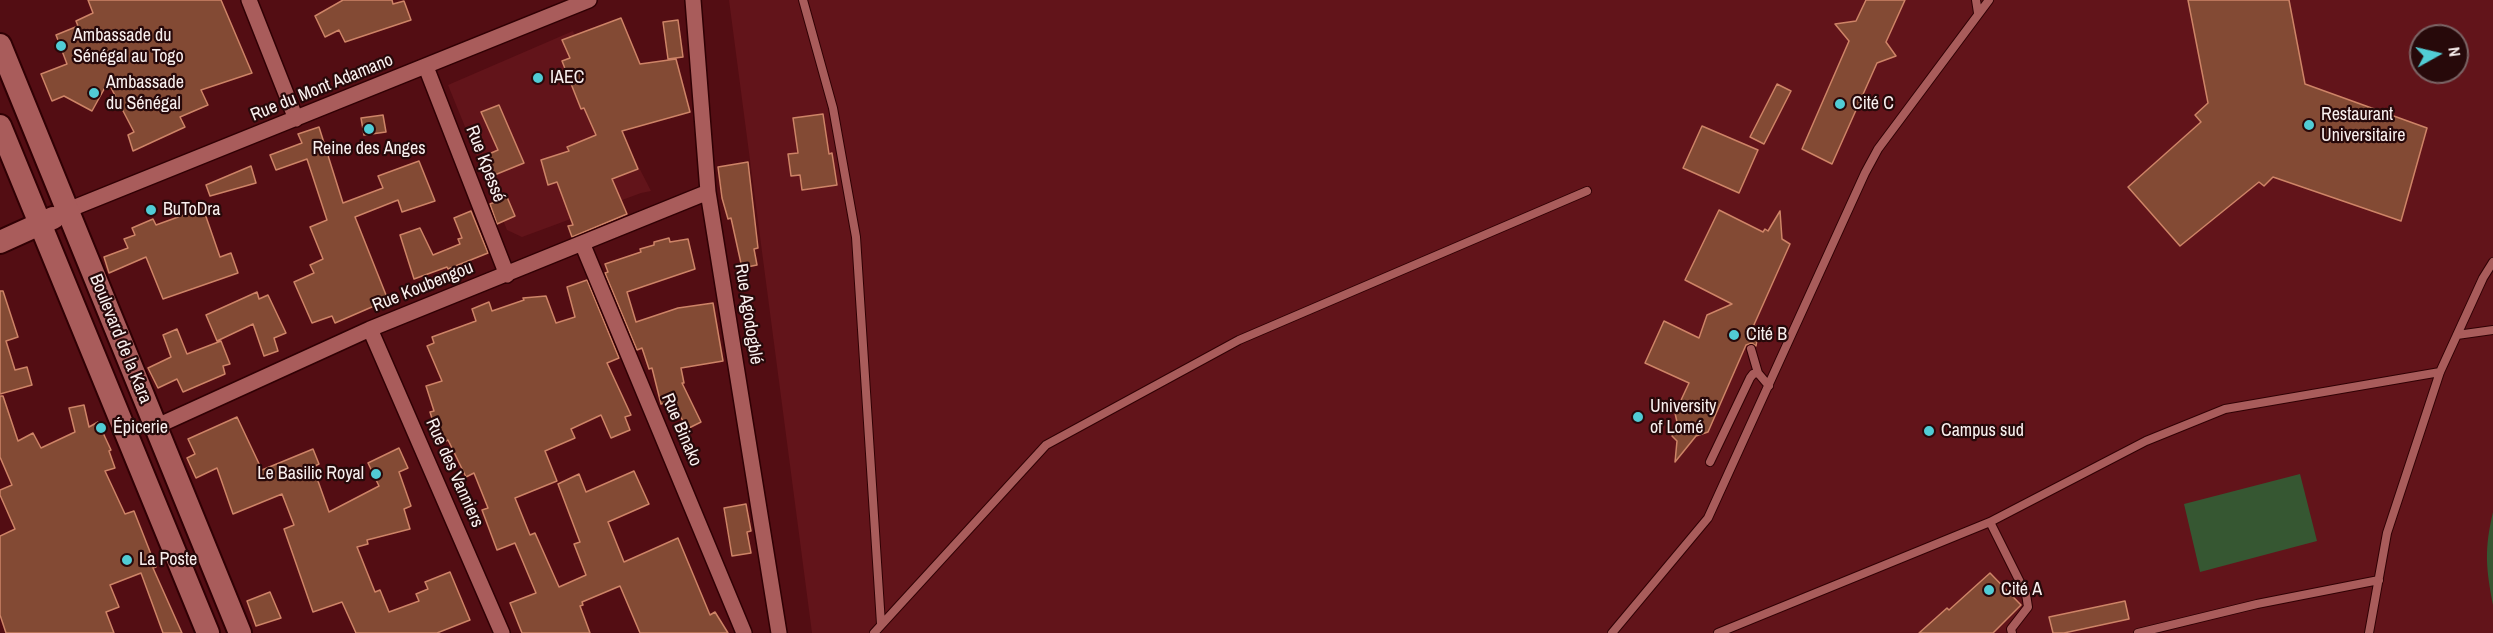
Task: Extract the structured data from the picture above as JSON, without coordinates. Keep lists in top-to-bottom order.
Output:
{
  "streets": {
    "main road": ["Boulevard de la Kara"],
    "street": [
      "Rue du Mont Adamano",
      "Rue Kpessé",
      "Rue Koubengou",
      "Rue Agodogblé",
      "Rue Binako",
      "Rue des Vanniers"
    ]
  },
  "crossings": [
    ["Rue du Mont Adamano", "Rue Kpessé"],
    ["Rue du Mont Adamano", "Boulevard de la Kara"],
    ["Rue Kpessé", "Rue Koubengou"],
    ["Rue Koubengou", "Rue Agodogblé"],
    ["Rue Koubengou", "Boulevard de la Kara"],
    ["Rue Koubengou", "Rue Binako"],
    ["Rue Koubengou", "Rue des Vanniers"]
  ],
  "places": [
    "Ambassade du Sénégal au Togo",
    "IAEC",
    "Ambassade du Sénégal",
    "Cité C",
    "Restaurant Universitaire",
    "Reine des Anges",
    "BuToDra",
    "Cité B",
    "University of Lomé",
    "Épicerie",
    "Campus sud",
    "Le Basilic Royal",
    "La Poste",
    "Cité A"
  ],
  "north": "right"
}
